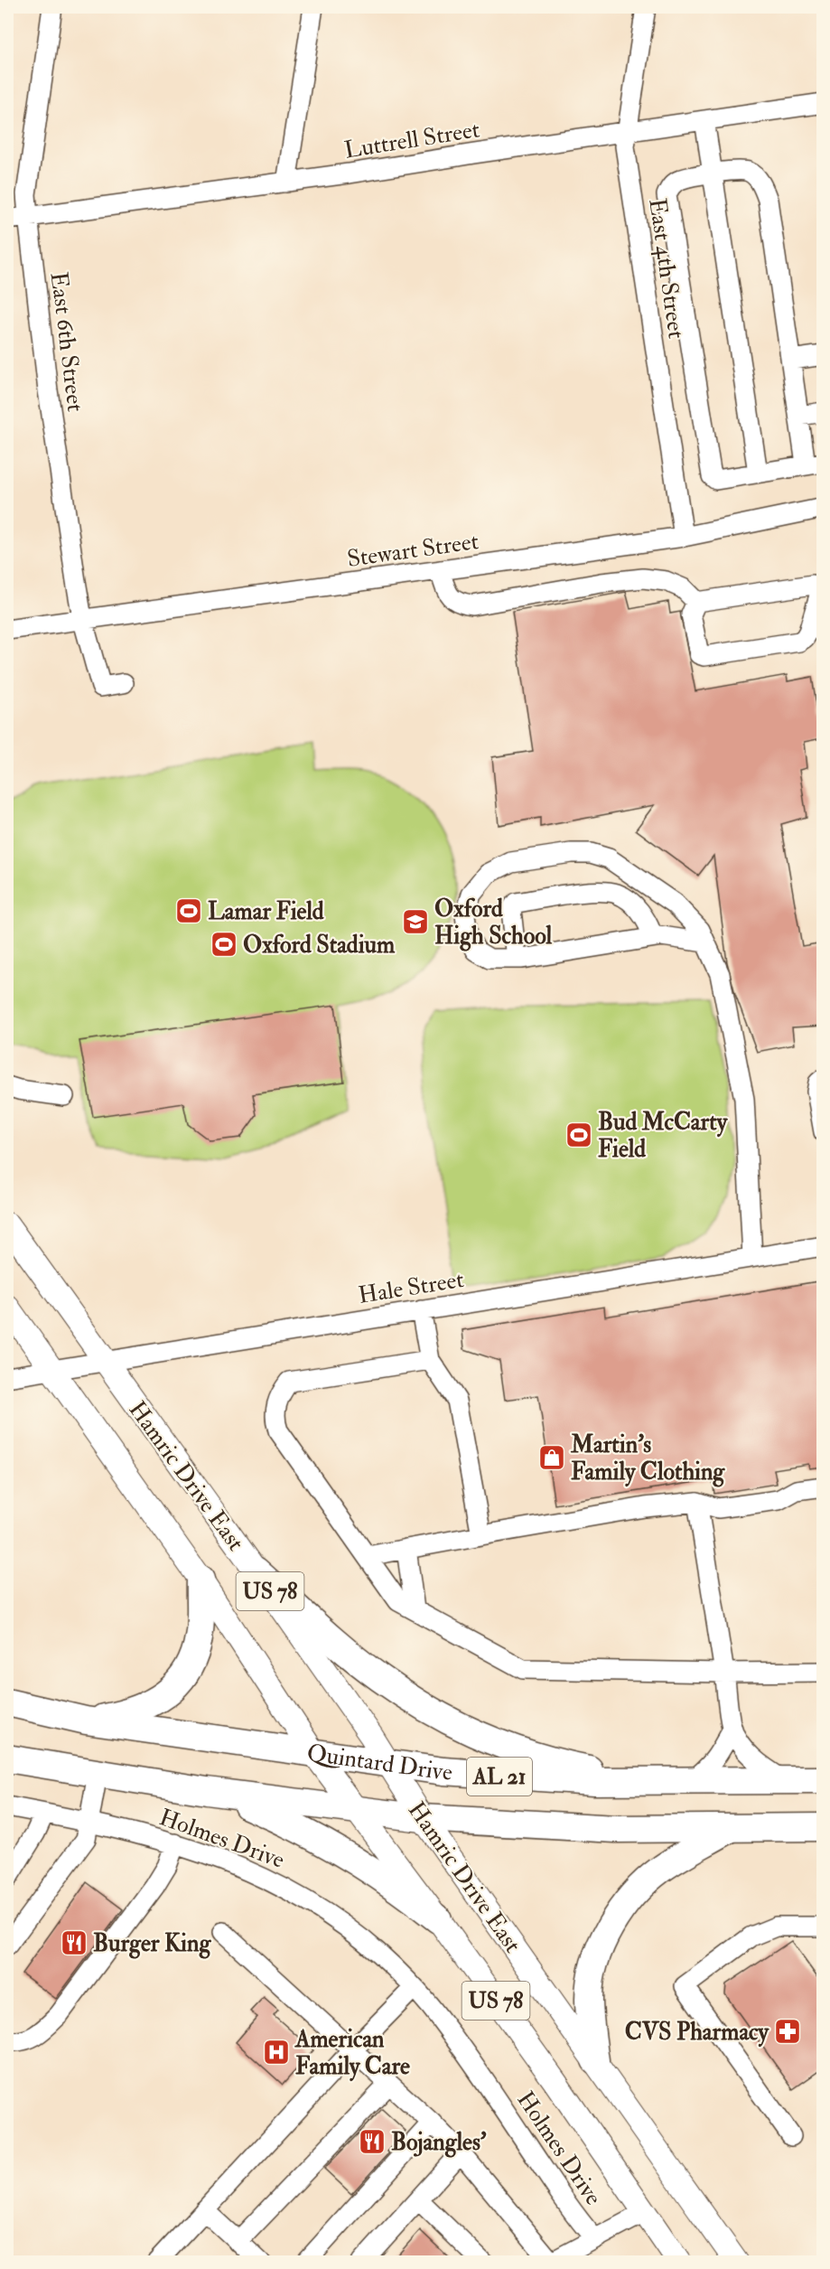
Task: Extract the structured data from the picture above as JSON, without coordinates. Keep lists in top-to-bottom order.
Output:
{
  "streets": {
    "highway": ["Quintard Drive", "AL 21"],
    "main road": ["Hamric Drive East", "US 78"],
    "street": [
      "Luttrell Street",
      "East 4th Street",
      "East 6th Street",
      "Stewart Street",
      "Hale Street",
      "Holmes Drive"
    ]
  },
  "crossings": [
    ["Luttrell Street", "East 4th Street"],
    ["Luttrell Street", "East 6th Street"],
    ["East 4th Street", "Stewart Street"],
    ["East 6th Street", "Stewart Street"],
    ["Hale Street", "Hamric Drive East"],
    ["Hamric Drive East", "Quintard Drive"],
    ["Hamric Drive East", "AL 21"],
    ["Hamric Drive East", "Holmes Drive"]
  ],
  "places": {
    "sports": ["Lamar Field", "Oxford Stadium", "Bud McCarty Field"],
    "school or university": ["Oxford High School"],
    "shop": ["Martin's Family Clothing"],
    "restaurant": ["Burger King", "Bojangles'"],
    "pharmacy": ["CVS Pharmacy"],
    "hospital": ["American Family Care"]
  }
}
